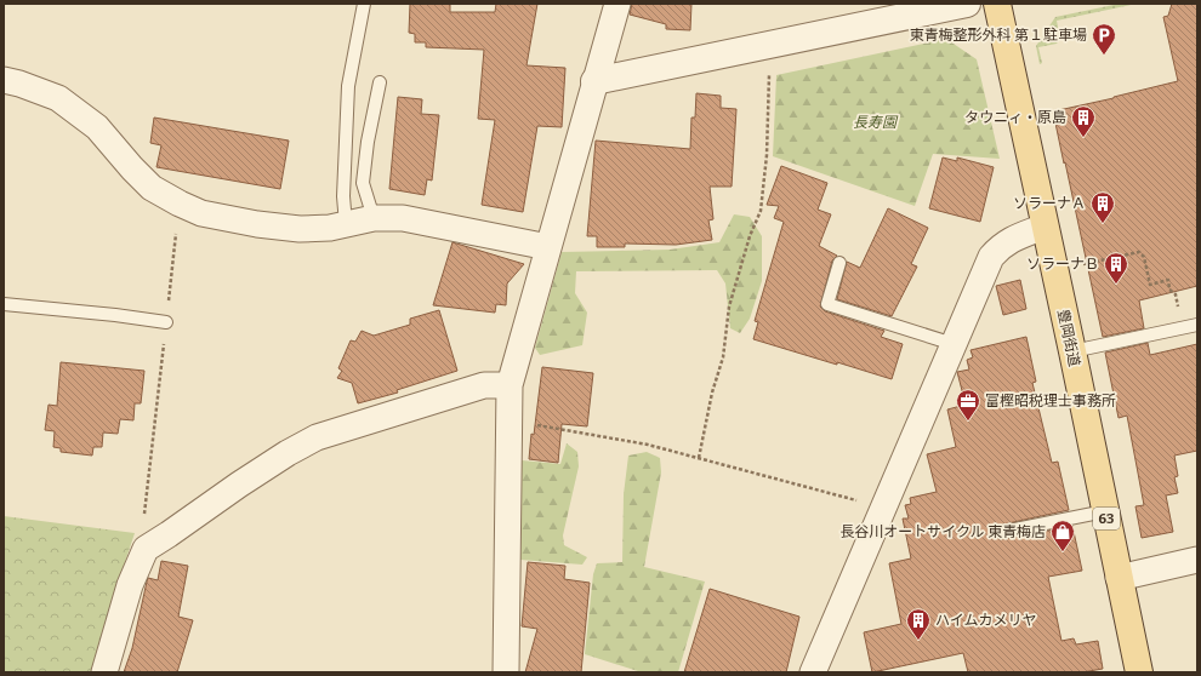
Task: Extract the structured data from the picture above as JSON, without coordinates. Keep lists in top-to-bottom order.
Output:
{
  "streets": {
    "main road": ["豊岡街道", "63"]
  },
  "parks": ["長寿園"],
  "places": {
    "parking": ["東青梅整形外科 第１駐車場"],
    "building": [
      "タウニィ・原島",
      "ソラーナＡ",
      "ソラーナＢ",
      "ハイムカメリヤ"
    ],
    "office": ["富樫昭税理士事務所"],
    "shop": ["長谷川オートサイクル 東青梅店"]
  }
}
